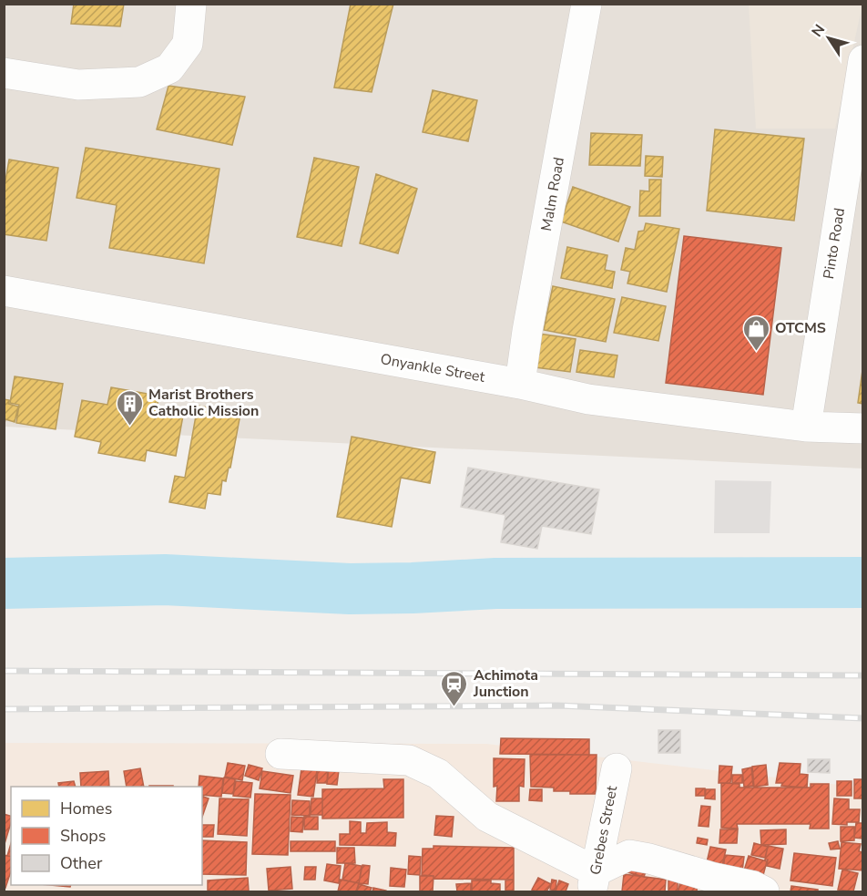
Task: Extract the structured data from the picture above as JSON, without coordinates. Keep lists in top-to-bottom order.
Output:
{
  "streets": {
    "street": [
      "Malm Road",
      "Pinto Road",
      "Onyankle Street",
      "Grebes Street"
    ]
  },
  "crossings": [
    ["Malm Road", "Onyankle Street"],
    ["Pinto Road", "Onyankle Street"]
  ],
  "places": {
    "shop": ["OTCMS"],
    "building": ["Marist Brothers Catholic Mission"],
    "station": ["Achimota Junction"]
  },
  "legend": ["Homes", "Shops", "Other"],
  "north": "top left"
}
